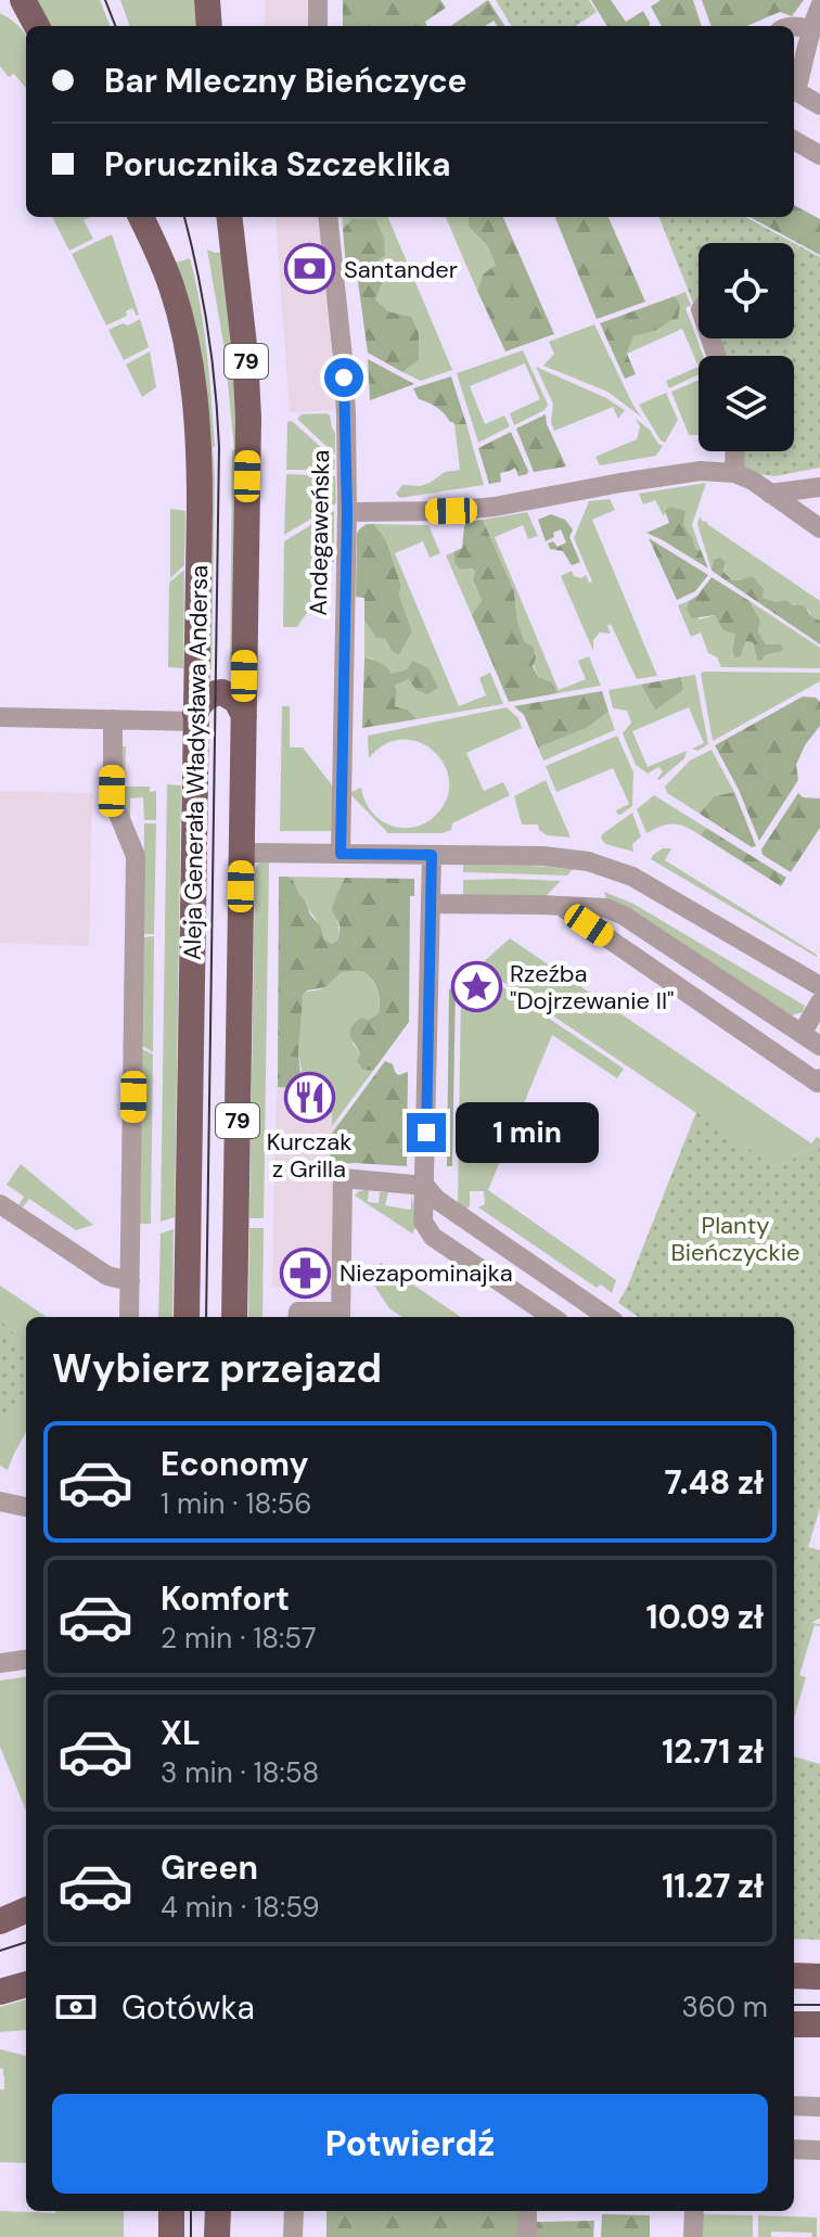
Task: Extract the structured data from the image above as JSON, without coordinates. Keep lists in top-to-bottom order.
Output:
{
  "streets": {
    "main road": ["79", "Aleja Generała Władysława Andersa"],
    "street": ["Andegaweńska"]
  },
  "parks": ["Planty Bieńczyckie"],
  "places": {
    "bank": ["Santander"],
    "place": ["Rzeźba \"Dojrzewanie II\""],
    "restaurant": ["Kurczak z Grilla"],
    "pharmacy": ["Niezapominajka"]
  },
  "page": {
    "banner": ["Bar Mleczny Bieńczyce", "Porucznika Szczeklika"],
    "bubble": "1 min",
    "heading": "Wybierz przejazd",
    "list": [
      {
        "name": "Economy",
        "note": "1 min · 18:56",
        "value": "7.48 zł"
      },
      {
        "name": "Komfort",
        "note": "2 min · 18:57",
        "value": "10.09 zł"
      },
      {
        "name": "XL",
        "note": "3 min · 18:58",
        "value": "12.71 zł"
      },
      {
        "name": "Green",
        "note": "4 min · 18:59",
        "value": "11.27 zł"
      }
    ],
    "pay": ["Gotówka", "360 m"],
    "buttons": "Potwierdź"
  }
}
